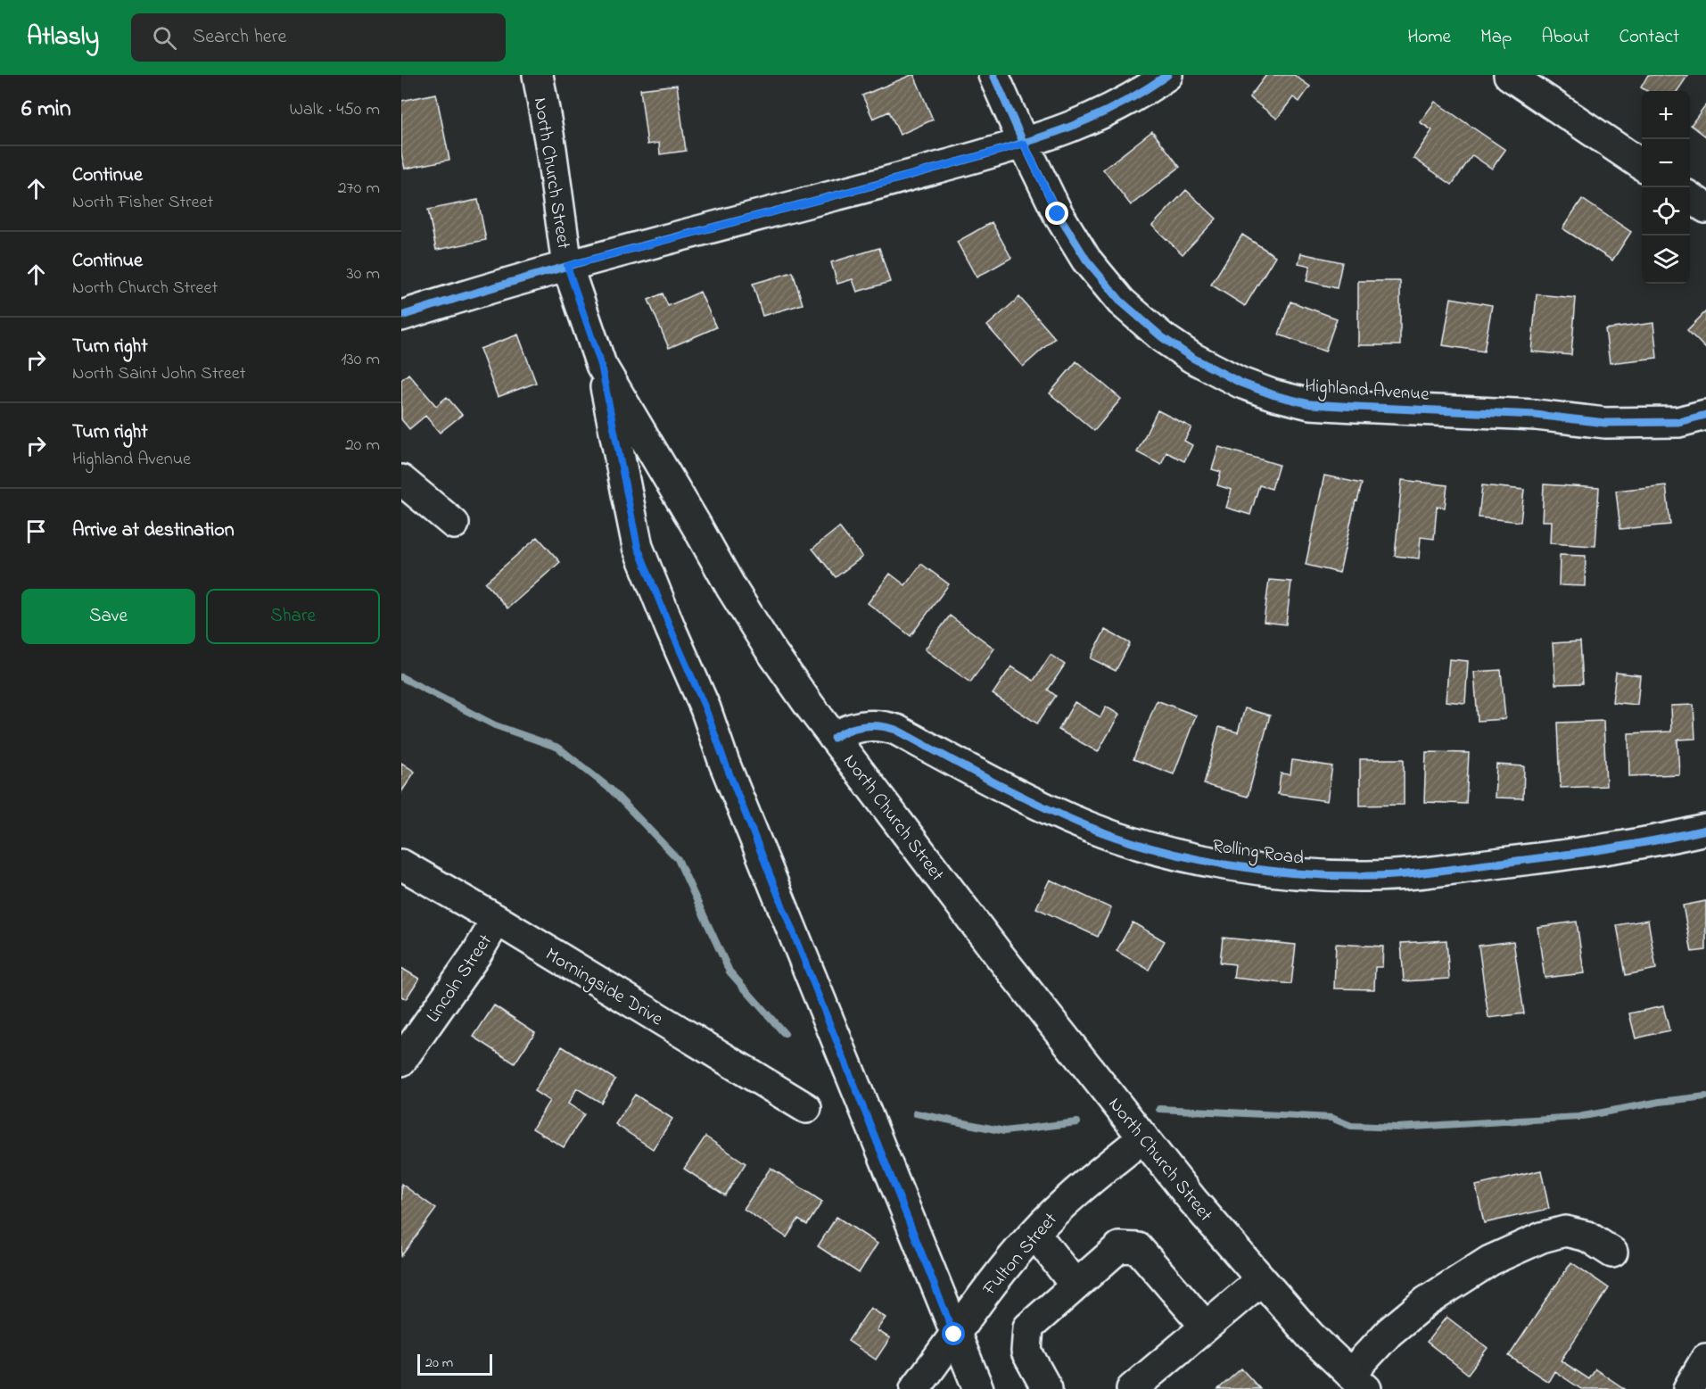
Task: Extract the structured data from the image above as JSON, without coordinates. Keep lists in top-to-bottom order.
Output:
{
  "streets": {
    "street": [
      "North Church Street",
      "Highland Avenue",
      "Rolling Road",
      "Lincoln Street",
      "Morningside Drive",
      "Fulton Street"
    ]
  },
  "crossings": [
    ["North Church Street", "Rolling Road"],
    ["North Church Street", "Fulton Street"],
    ["Lincoln Street", "Morningside Drive"]
  ],
  "scale_bar": "20 m",
  "page": {
    "header": "Atlasly",
    "search": "Search here",
    "nav": [
      "Home",
      "Map",
      "About",
      "Contact"
    ],
    "heading": ["6 min", "Walk · 450 m"],
    "map_buttons": ["+", "−"],
    "list": [
      ["Continue", "North Fisher Street", "270 m"],
      ["Continue", "North Church Street", "30 m"],
      ["Turn right", "North Saint John Street", "130 m"],
      ["Turn right", "Highland Avenue", "20 m"],
      "Arrive at destination"
    ],
    "buttons": ["Save", "Share"],
    "scale": "20 m"
  }
}
